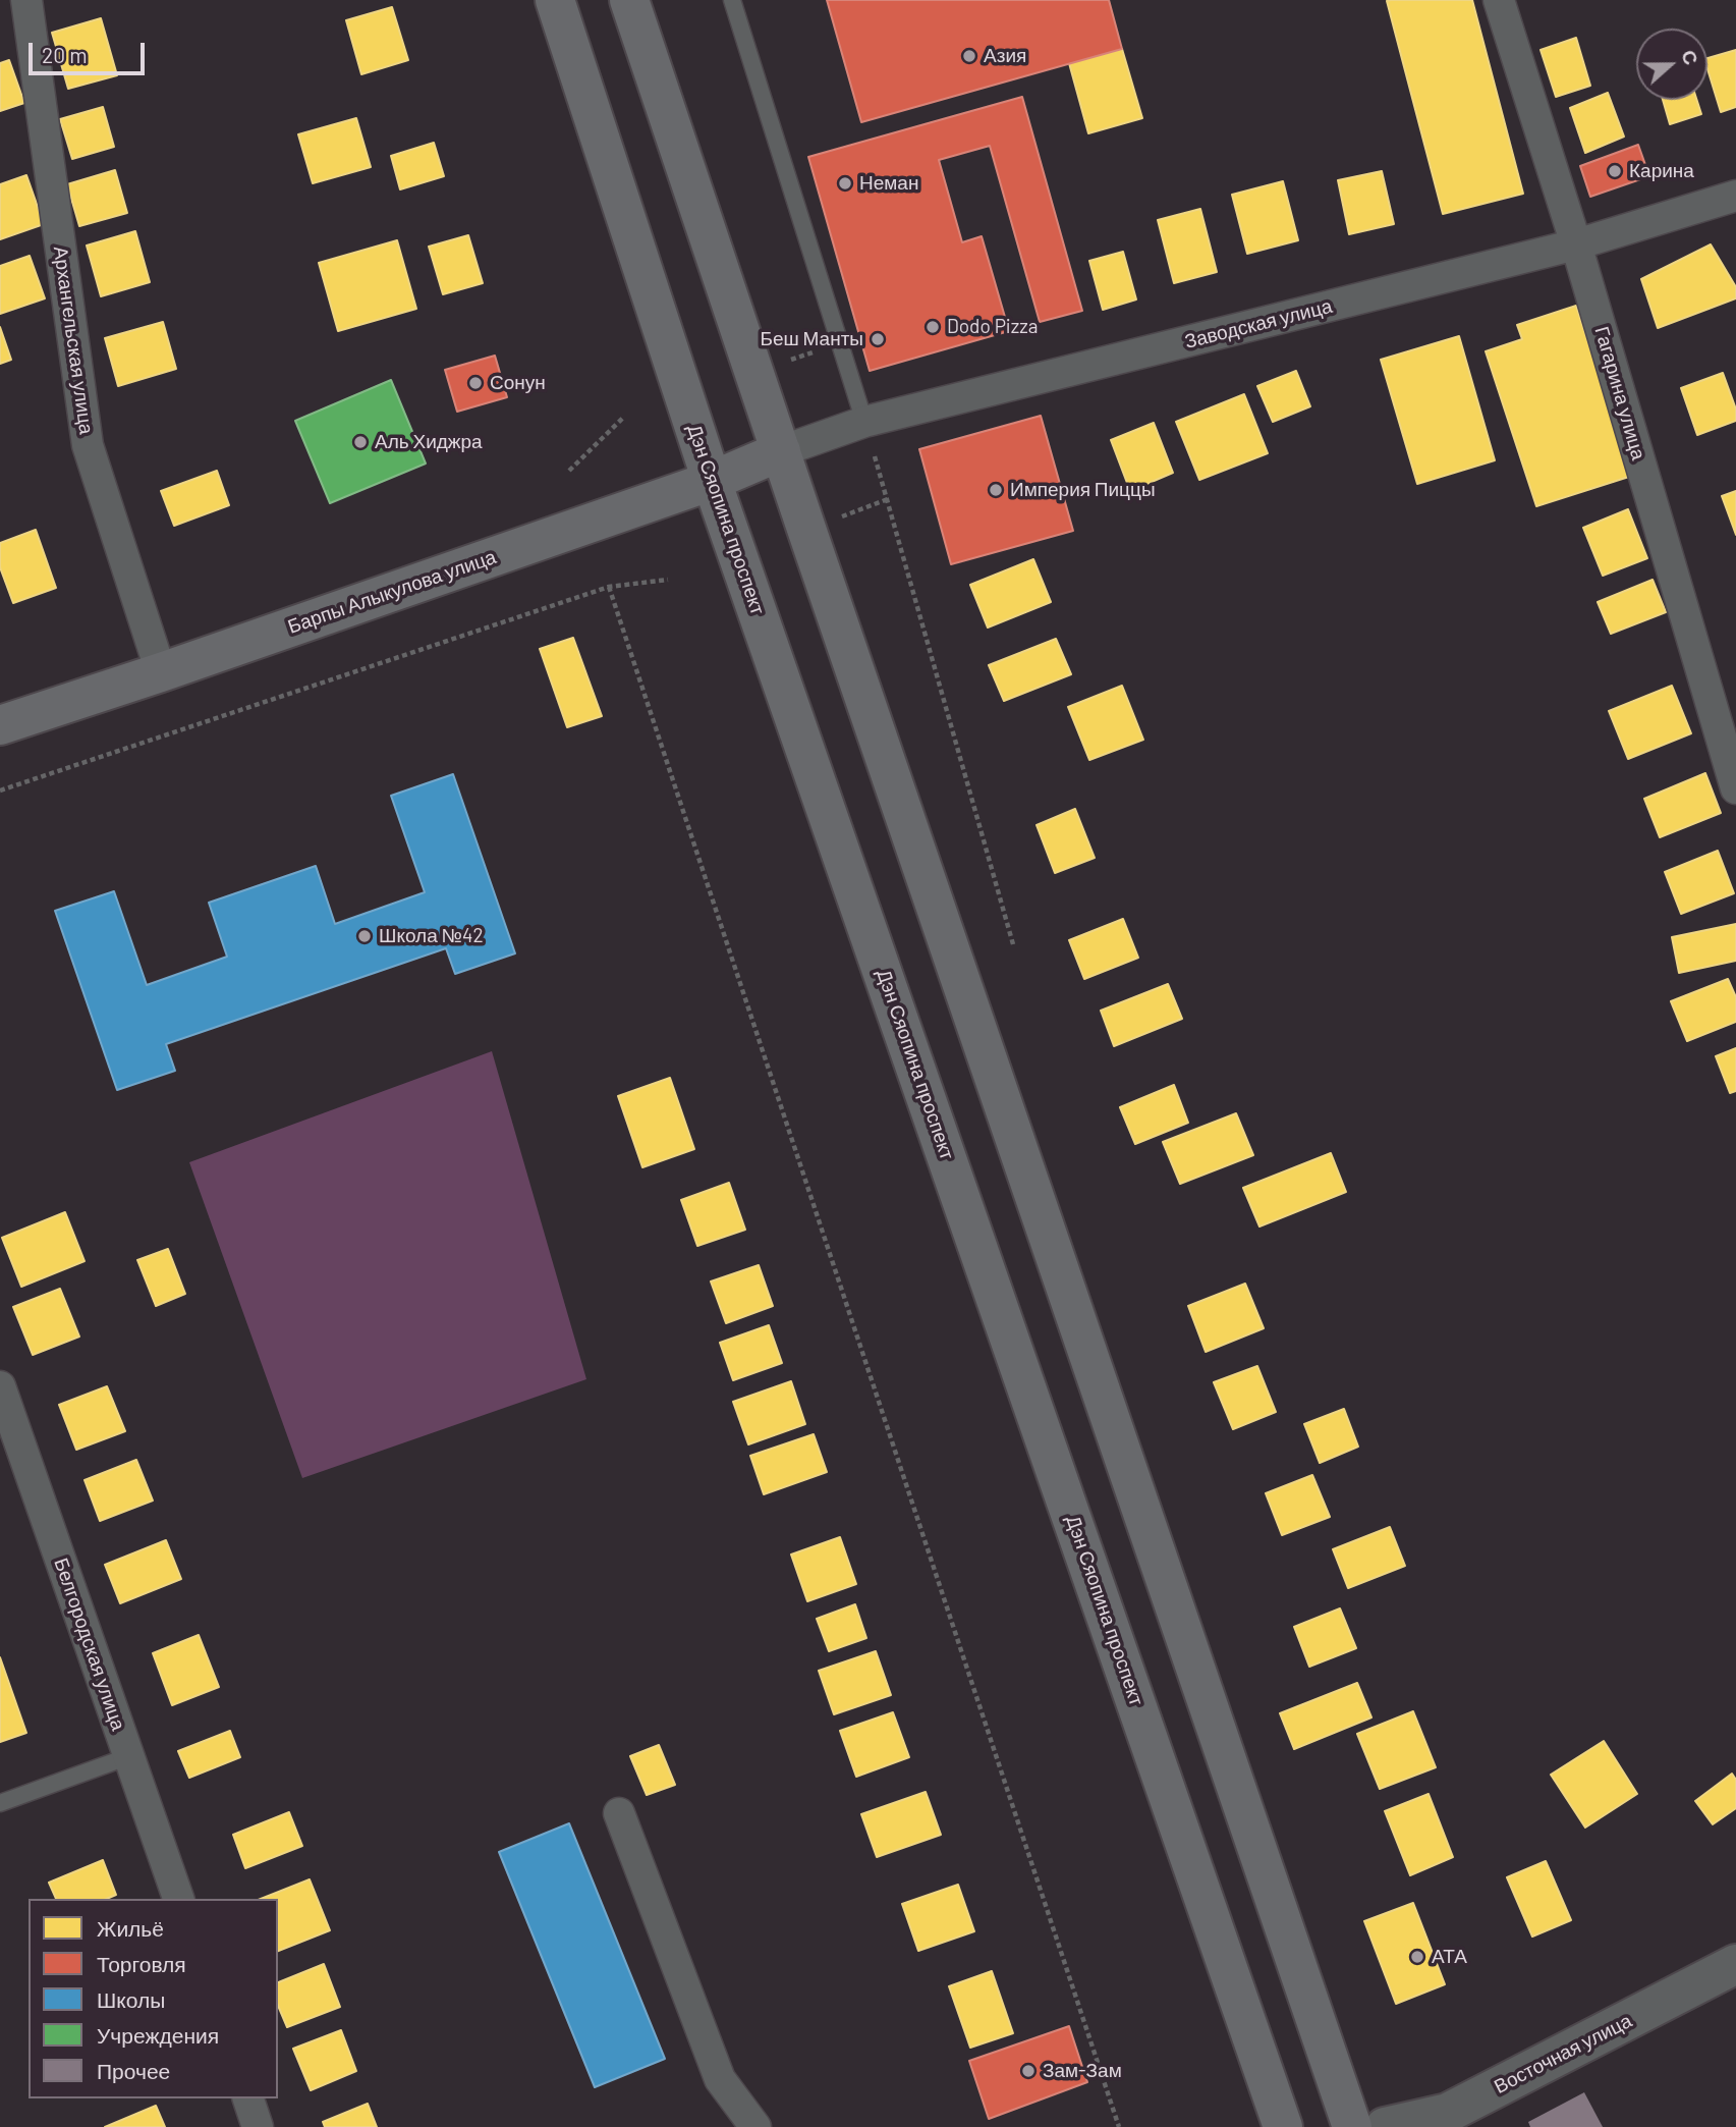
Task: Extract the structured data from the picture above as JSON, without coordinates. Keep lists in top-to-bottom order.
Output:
{
  "streets": {
    "main road": ["Дэн Сяопина проспект", "Барпы Алыкулова улица"],
    "street": [
      "Заводская улица",
      "Архангельская улица",
      "Гагарина улица",
      "Белгородская улица",
      "Восточная улица"
    ]
  },
  "crossings": [
    ["Заводская улица", "Гагарина улица"],
    ["Заводская улица", "Барпы Алыкулова улица"],
    ["Архангельская улица", "Барпы Алыкулова улица"],
    ["Дэн Сяопина проспект", "Барпы Алыкулова улица"]
  ],
  "places": [
    "Азия",
    "Карина",
    "Неман",
    "Dodo Pizza",
    "Беш Манты",
    "Сонун",
    "Аль Хиджра",
    "Империя Пиццы",
    "Школа №42",
    "АТА",
    "Зам-Зам"
  ],
  "legend": [
    "Жильё",
    "Торговля",
    "Школы",
    "Учреждения",
    "Прочее"
  ],
  "scale_bar": "20 m",
  "north": "right"
}
